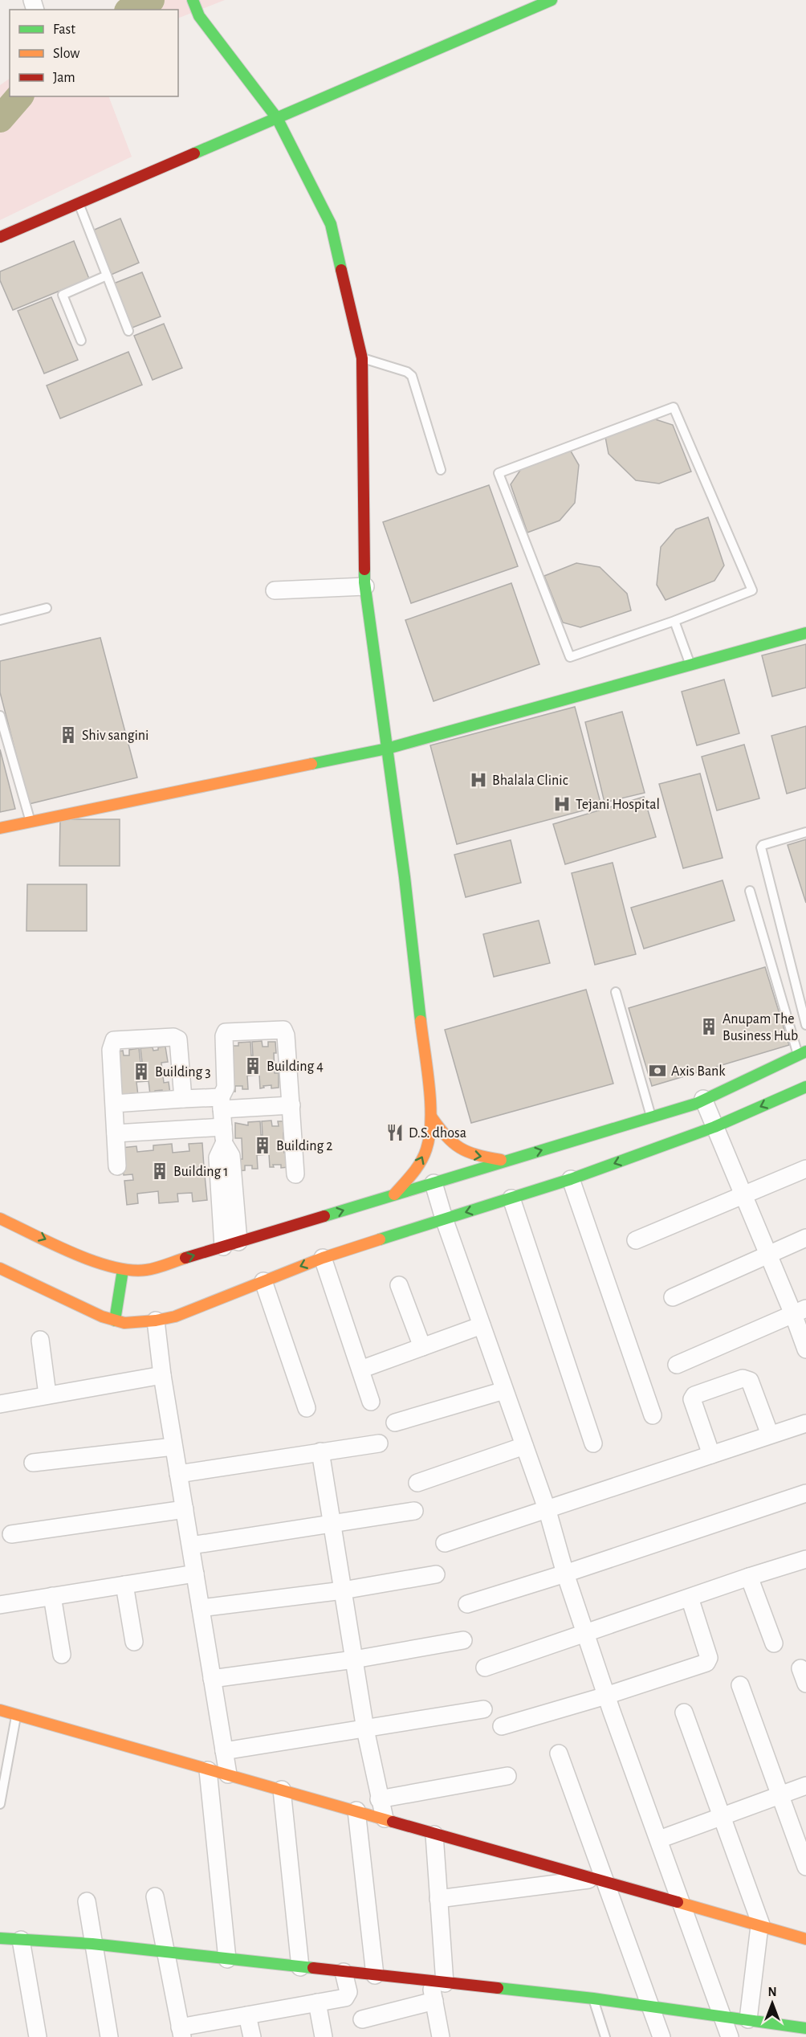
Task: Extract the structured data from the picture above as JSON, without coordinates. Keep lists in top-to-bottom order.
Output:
{
  "places": {
    "building": [
      "Shiv sangini",
      "Anupam The Business Hub",
      "Building 4",
      "Building 3",
      "Building 2",
      "Building 1"
    ],
    "hospital": ["Bhalala Clinic", "Tejani Hospital"],
    "bank": ["Axis Bank"],
    "restaurant": ["D.S. dhosa"]
  },
  "legend": ["Fast", "Slow", "Jam"],
  "north": "top"
}
